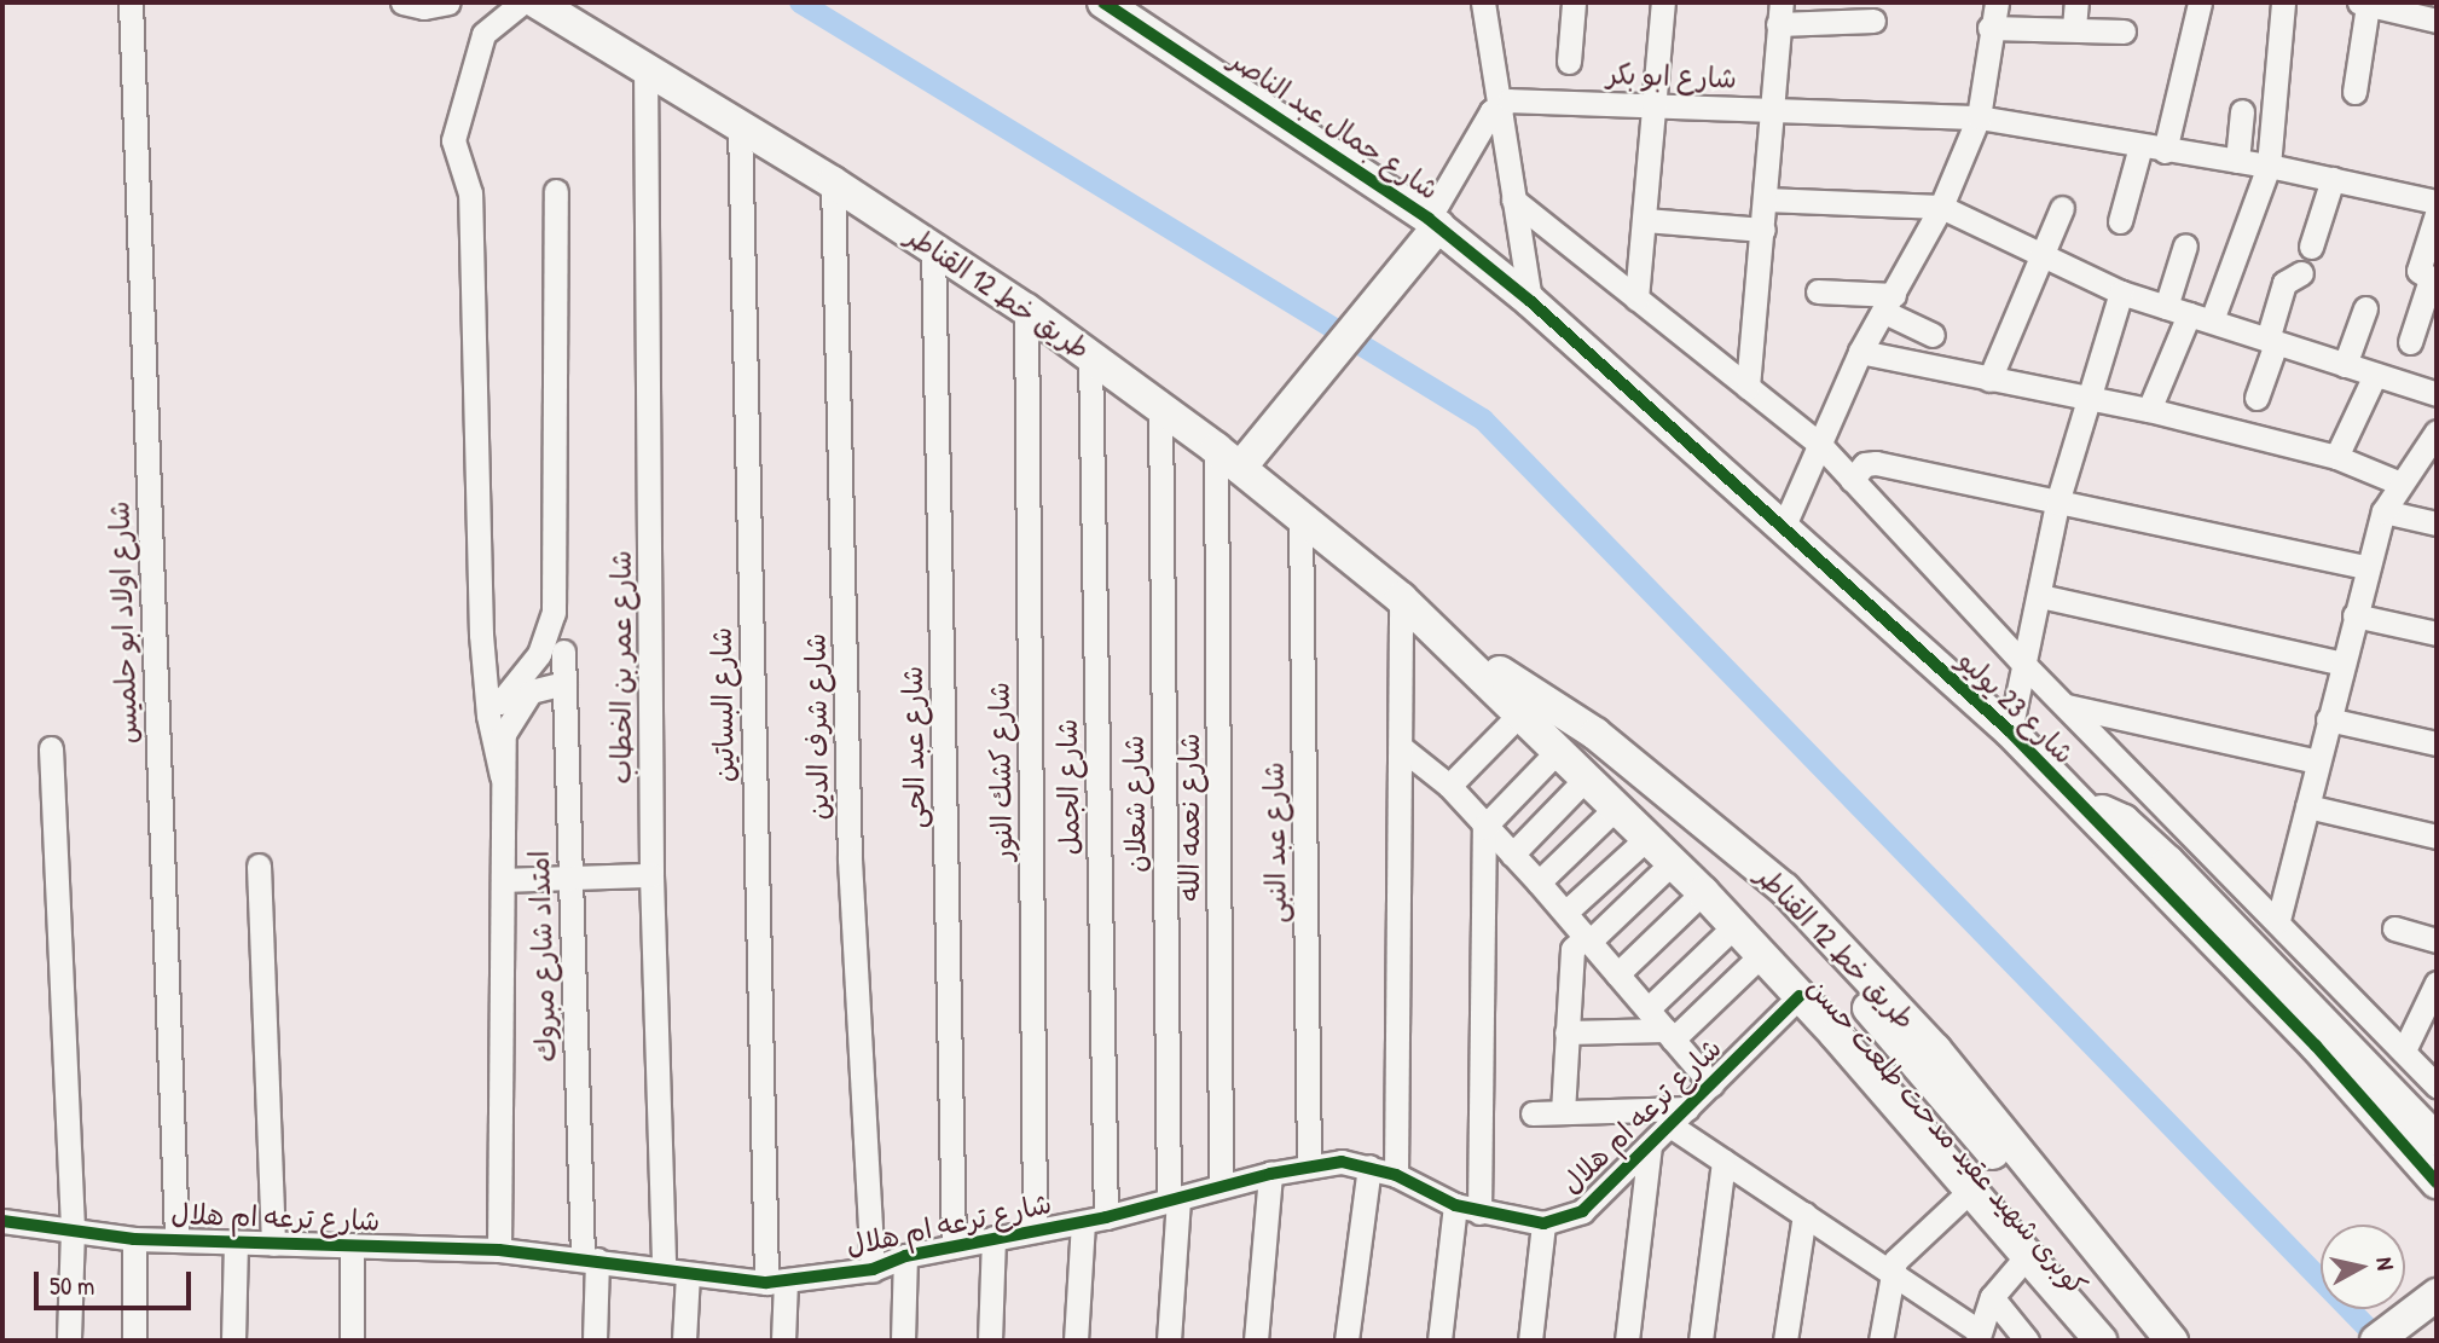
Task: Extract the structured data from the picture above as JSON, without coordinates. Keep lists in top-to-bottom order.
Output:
{
  "streets": {
    "main road": [
      "شارع جمال عبد الناصر",
      "طريق خط 12 القناطر",
      "شارع 23 يوليو",
      "كوبرى شهيد عقيد مدحت طلعت حسن"
    ],
    "street": [
      "شارع ابو بكر",
      "شارع اولاد ابو حلميس",
      "شارع عمر بن الخطاب",
      "شارع البساتين",
      "شارع شرف الدين",
      "شارع عبد الحى",
      "شارع كشك النور",
      "شارع الجمل",
      "شارع شعلان",
      "شارع نعمه الله",
      "شارع عبد النبى",
      "امتداد شارع مبروك",
      "شارع ترعه ام هلال"
    ]
  },
  "crossings": [
    ["شارع جمال عبد الناصر", "شارع 23 يوليو"],
    ["طريق خط 12 القناطر", "شارع عمر بن الخطاب"],
    ["طريق خط 12 القناطر", "شارع البساتين"],
    ["طريق خط 12 القناطر", "شارع شرف الدين"],
    ["طريق خط 12 القناطر", "شارع عبد الحى"],
    ["طريق خط 12 القناطر", "شارع كشك النور"],
    ["طريق خط 12 القناطر", "شارع الجمل"],
    ["طريق خط 12 القناطر", "شارع شعلان"],
    ["طريق خط 12 القناطر", "شارع نعمه الله"],
    ["طريق خط 12 القناطر", "شارع عبد النبى"],
    ["طريق خط 12 القناطر", "شارع ترعه ام هلال"],
    ["طريق خط 12 القناطر", "كوبرى شهيد عقيد مدحت طلعت حسن"],
    ["شارع اولاد ابو حلميس", "شارع ترعه ام هلال"],
    ["شارع عمر بن الخطاب", "شارع ترعه ام هلال"],
    ["شارع البساتين", "شارع ترعه ام هلال"],
    ["شارع شرف الدين", "شارع ترعه ام هلال"],
    ["شارع عبد الحى", "شارع ترعه ام هلال"],
    ["شارع كشك النور", "شارع ترعه ام هلال"],
    ["شارع الجمل", "شارع ترعه ام هلال"],
    ["شارع شعلان", "شارع ترعه ام هلال"],
    ["شارع نعمه الله", "شارع ترعه ام هلال"],
    ["شارع عبد النبى", "شارع ترعه ام هلال"],
    ["امتداد شارع مبروك", "شارع ترعه ام هلال"],
    ["شارع ترعه ام هلال", "كوبرى شهيد عقيد مدحت طلعت حسن"]
  ],
  "scale_bar": "50 m",
  "north": "right"
}
